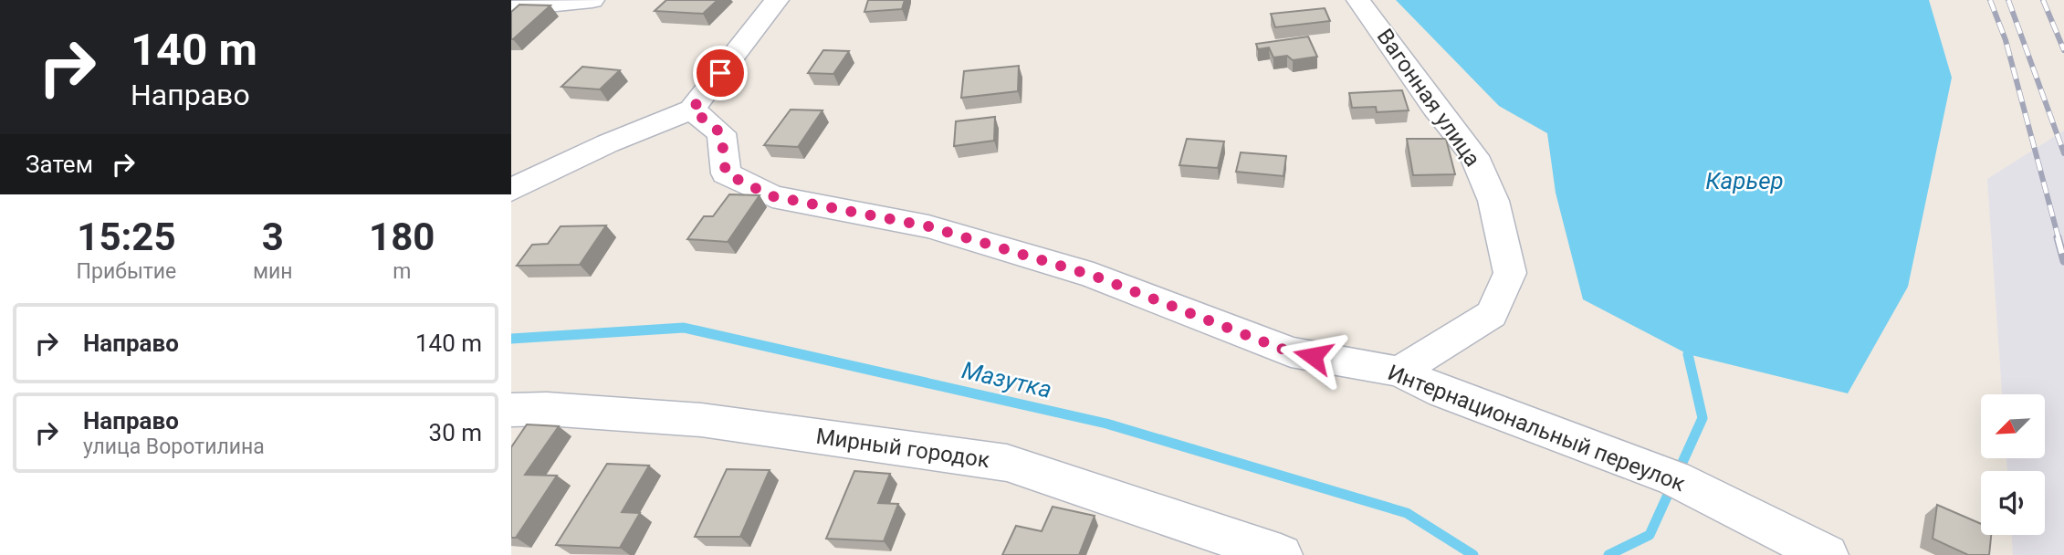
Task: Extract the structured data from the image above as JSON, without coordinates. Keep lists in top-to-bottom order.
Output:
{
  "streets": {
    "street": ["Вагонная улица", "Интернациональный переулок", "Мирный городок"]
  },
  "crossings": [
    ["Вагонная улица", "Интернациональный переулок"]
  ],
  "water": ["Карьер", "Мазутка"],
  "north": "bottom left",
  "page": {
    "turn": ["140 m", "Направо"],
    "then": "Затем",
    "eta": [
      "15:25",
      "Прибытие",
      "3",
      "мин",
      "180",
      "m"
    ],
    "list": [
      {
        "name": "Направо",
        "value": "140 m"
      },
      {
        "name": "Направо",
        "note": "улица Воротилина",
        "value": "30 m"
      }
    ]
  }
}
